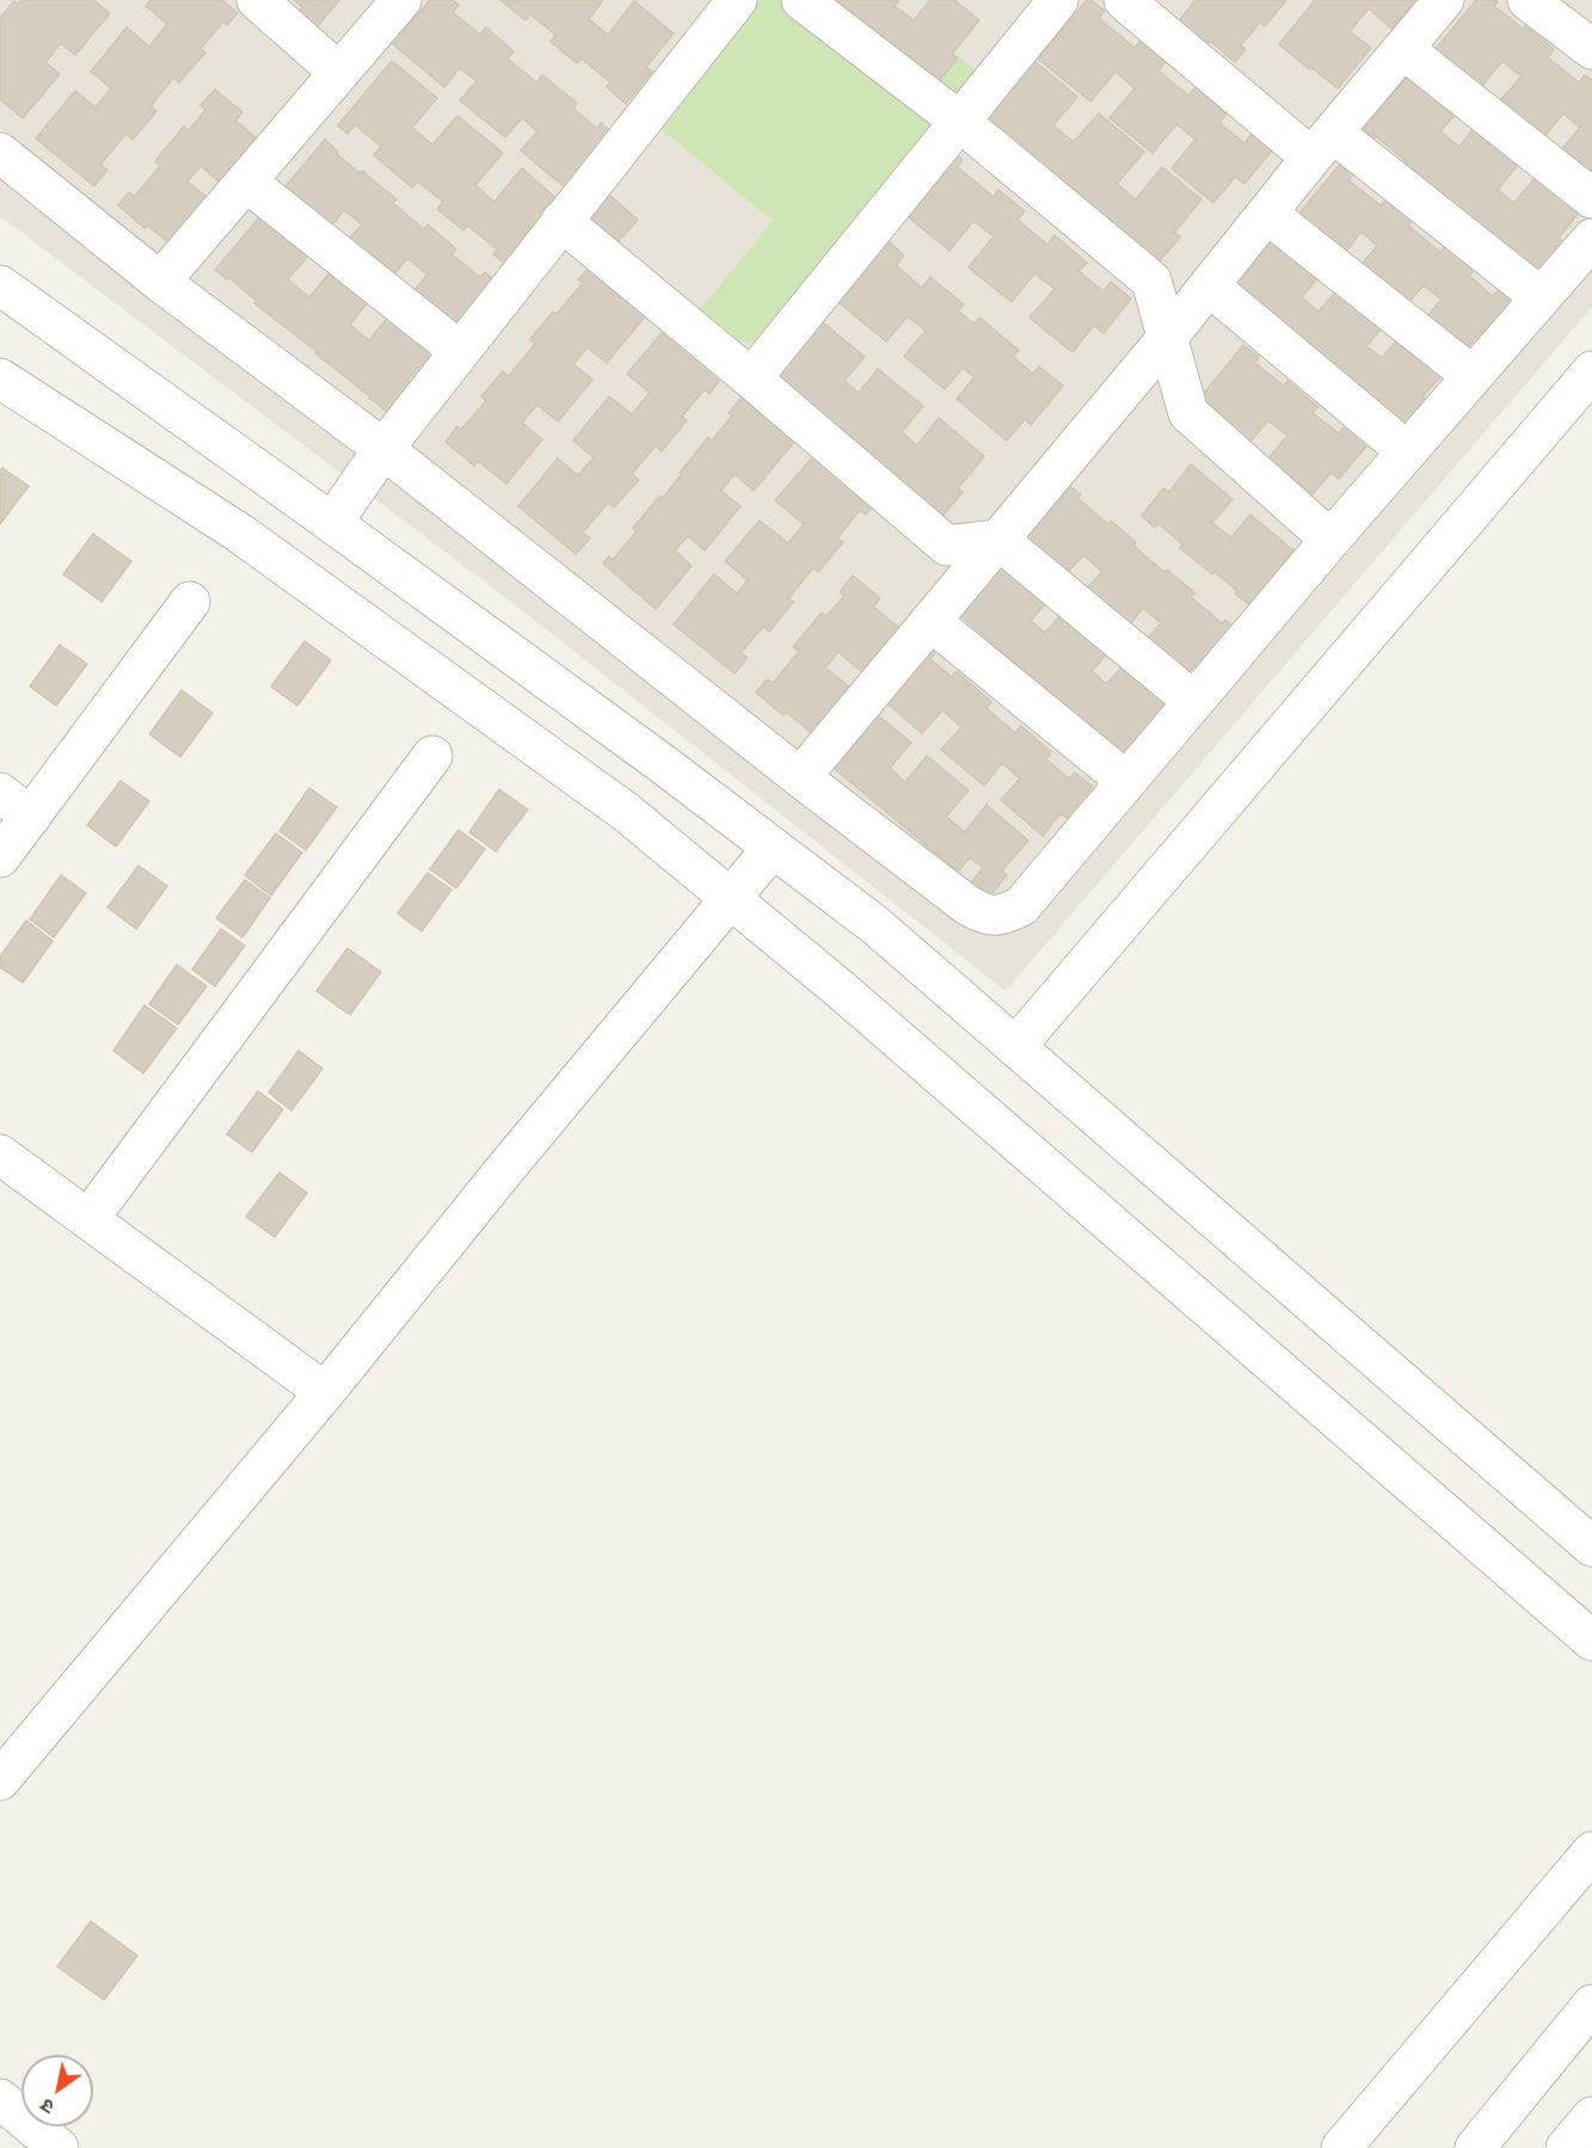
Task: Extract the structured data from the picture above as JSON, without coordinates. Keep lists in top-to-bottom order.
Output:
{
  "north": "bottom left"
}
